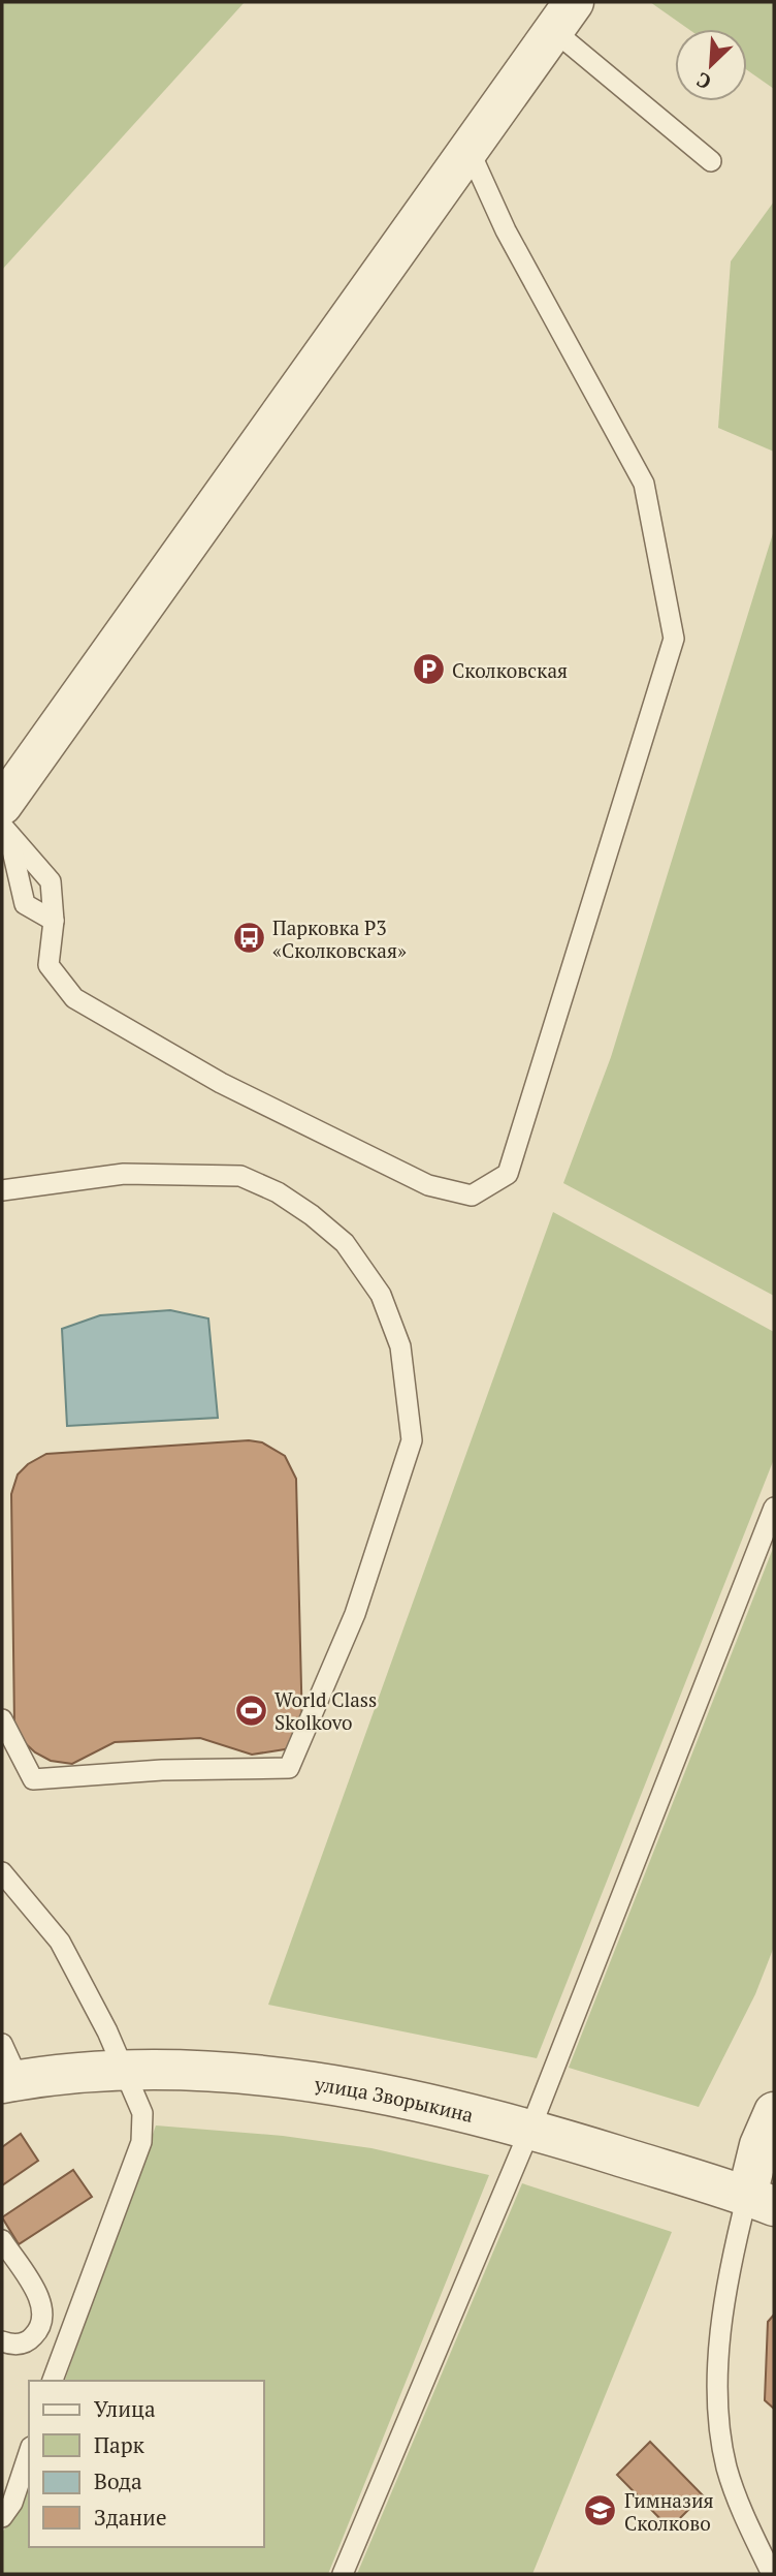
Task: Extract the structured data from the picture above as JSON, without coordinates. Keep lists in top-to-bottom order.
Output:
{
  "streets": {
    "street": ["улица Зворыкина"]
  },
  "places": {
    "parking": ["Сколковская"],
    "bus stop": ["Парковка P3 «Сколковская»"],
    "sports": ["World Class Skolkovo"],
    "school or university": ["Гимназия Сколково"]
  },
  "legend": [
    "Улица",
    "Парк",
    "Вода",
    "Здание"
  ],
  "north": "bottom left"
}
